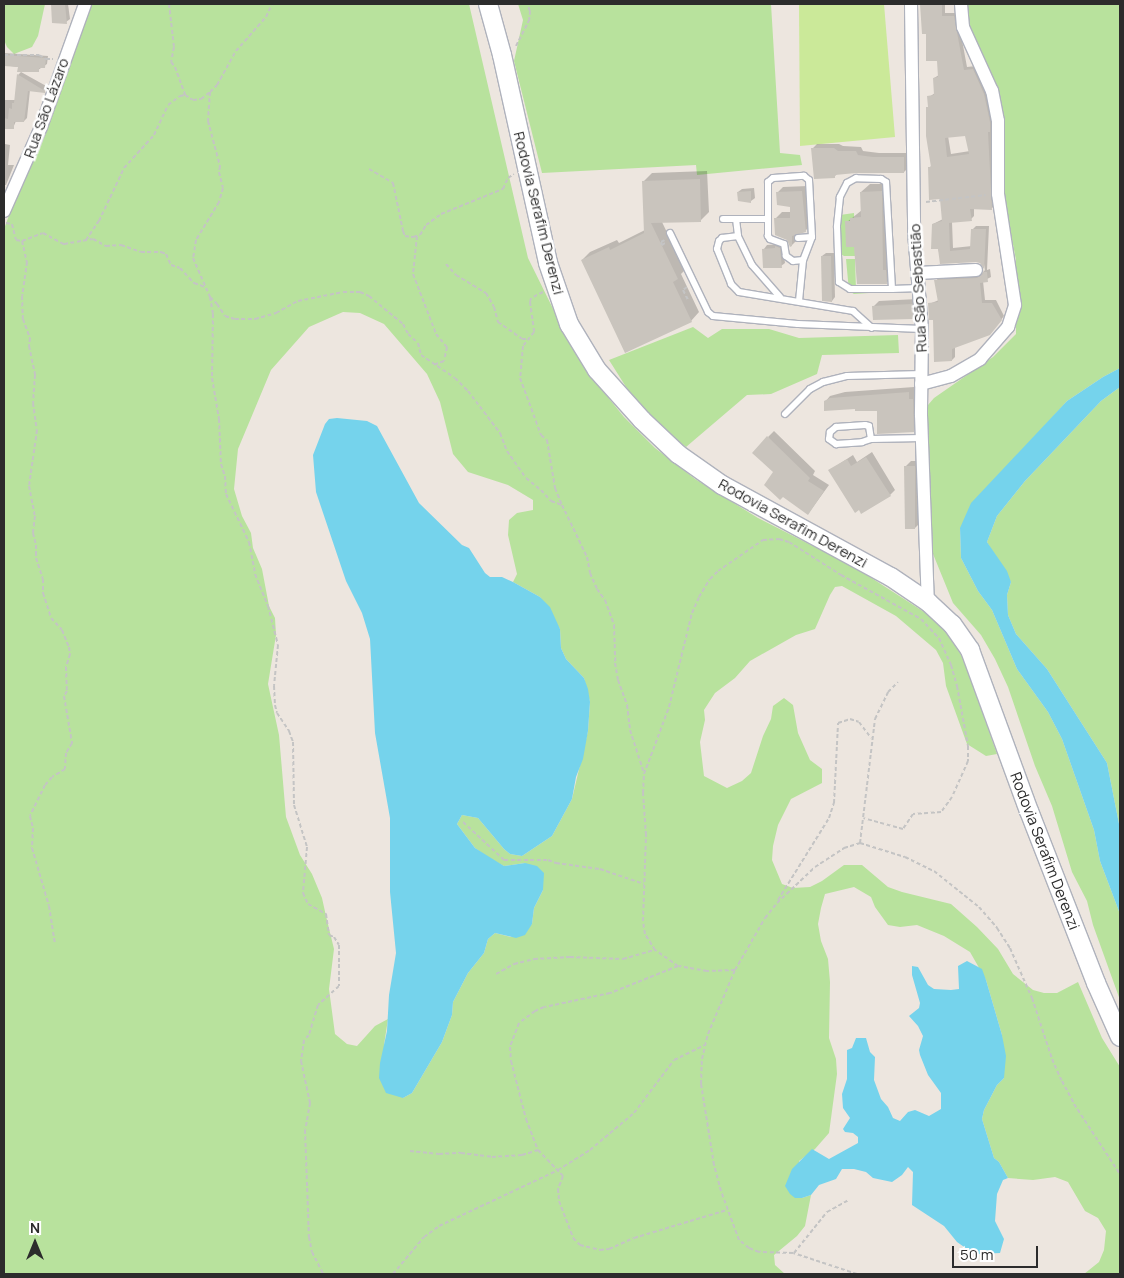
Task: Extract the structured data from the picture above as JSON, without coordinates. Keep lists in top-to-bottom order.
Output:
{
  "streets": {
    "main road": ["Rodovia Serafim Derenzi"],
    "street": ["Rua São Lázaro", "Rua São Sebastião"]
  },
  "crossings": [
    ["Rodovia Serafim Derenzi", "Rua São Sebastião"]
  ],
  "scale_bar": "50 m",
  "north": "top"
}
